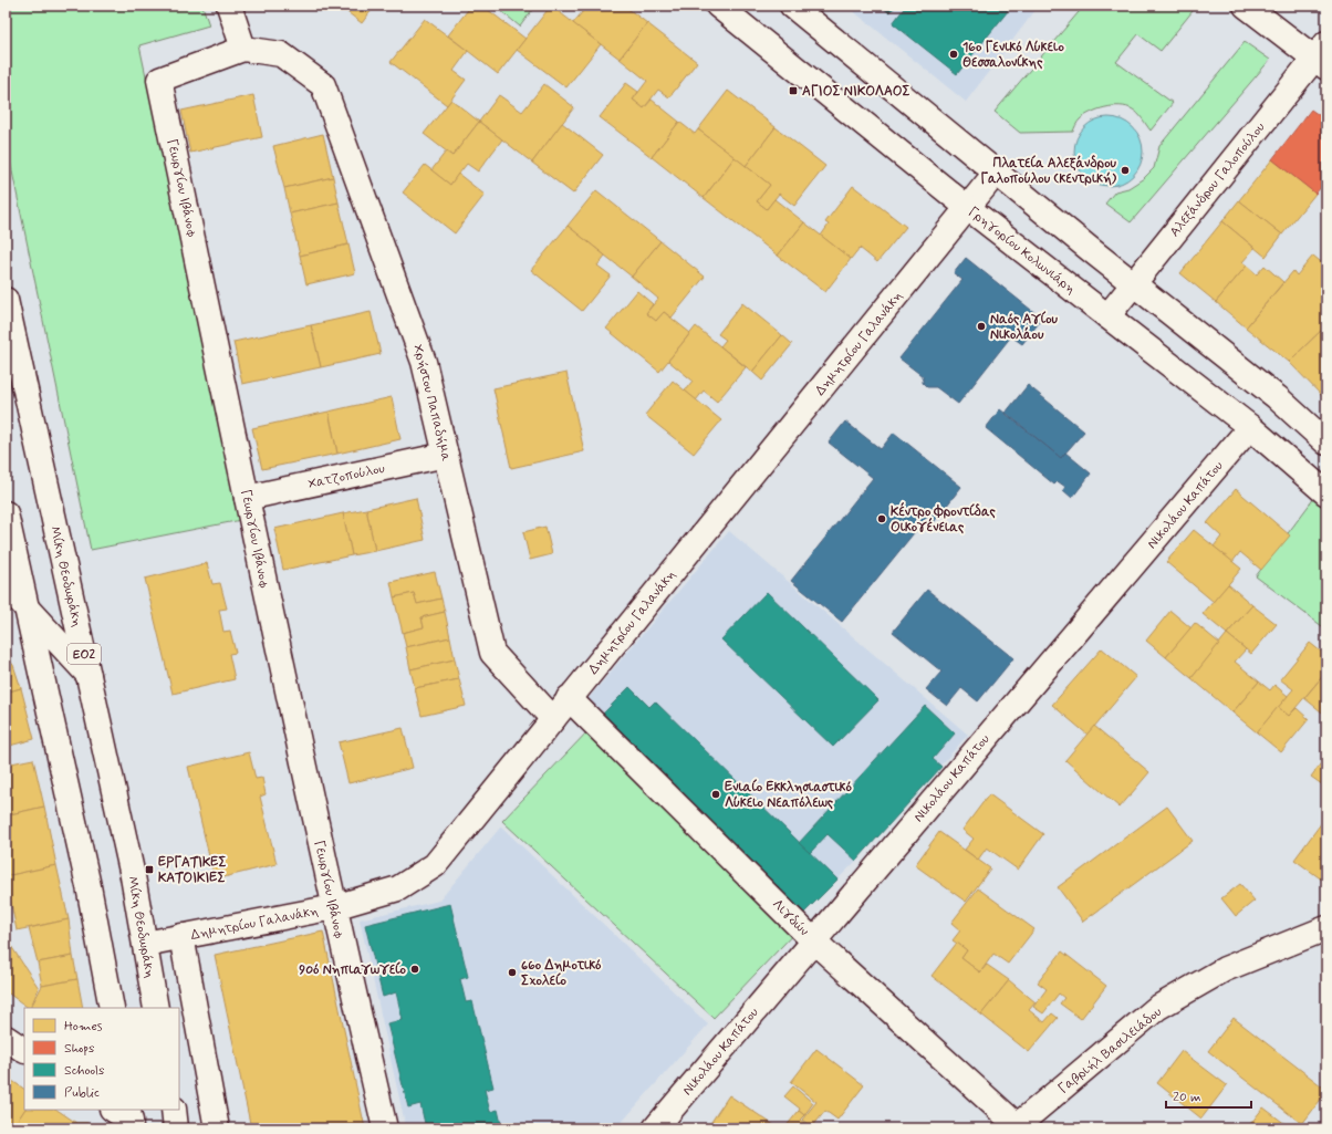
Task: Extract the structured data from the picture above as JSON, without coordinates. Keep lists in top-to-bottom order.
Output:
{
  "streets": {
    "main road": [
      "Αλεξάνδρου Γαλοπούλου",
      "Γεωργίου Ιβάνοφ",
      "Γρηγορίου Κολωνιάρη",
      "Δημητρίου Γαλανάκη",
      "Χρήστου Παπαδήμα",
      "Χατζοπούλου",
      "Νικολάου Καπάτου",
      "Μίκη Θεοδωράκη",
      "ΕΟ2",
      "Λιγδών",
      "Γαβριήλ Βασιλειάδου"
    ]
  },
  "crossings": [
    ["Αλεξάνδρου Γαλοπούλου", "Γρηγορίου Κολωνιάρη"],
    ["Γεωργίου Ιβάνοφ", "Δημητρίου Γαλανάκη"],
    ["Γεωργίου Ιβάνοφ", "Χρήστου Παπαδήμα"],
    ["Γεωργίου Ιβάνοφ", "Χατζοπούλου"],
    ["Γρηγορίου Κολωνιάρη", "Δημητρίου Γαλανάκη"],
    ["Γρηγορίου Κολωνιάρη", "Νικολάου Καπάτου"],
    ["Δημητρίου Γαλανάκη", "Χρήστου Παπαδήμα"],
    ["Δημητρίου Γαλανάκη", "Μίκη Θεοδωράκη"],
    ["Δημητρίου Γαλανάκη", "Λιγδών"],
    ["Χρήστου Παπαδήμα", "Χατζοπούλου"],
    ["Νικολάου Καπάτου", "Λιγδών"],
    ["Λιγδών", "Γαβριήλ Βασιλειάδου"]
  ],
  "places": {
    "other": [
      "16ο Γενικό Λύκειο Θεσσαλονίκης",
      "Πλατεία Αλεξάνδρου Γαλοπούλου (κεντρική)",
      "Ναός Αγίου Νικολάου",
      "Κέντρο Φροντίδας Οικογένειας",
      "Ενιαίο Εκκλησιαστικό Λύκειο Νεαπόλεως",
      "90ό Νηπιαγωγείο",
      "66ο Δημοτικό Σχολείο"
    ],
    "transit": ["ΑΓΙΟΣ ΝΙΚΟΛΑΟΣ", "ΕΡΓΑΤΙΚΕΣ ΚΑΤΟΙΚΙΕΣ"]
  },
  "legend": [
    "Homes",
    "Shops",
    "Schools",
    "Public"
  ],
  "scale_bar": "20 m"
}
